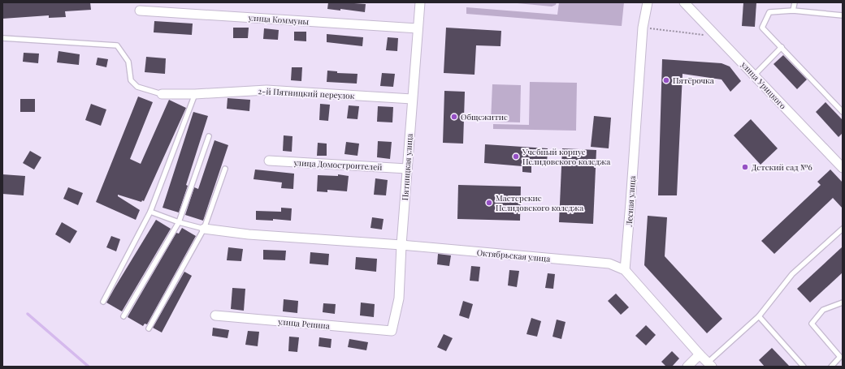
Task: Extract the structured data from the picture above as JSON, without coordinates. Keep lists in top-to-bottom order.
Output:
{
  "streets": {
    "street": [
      "улица Коммуны",
      "улица Урицкого",
      "2-й Пятницкий переулок",
      "улица Домостроителей",
      "Пятницкая улица",
      "Лесная улица",
      "Октябрьская улица",
      "улица Репина"
    ]
  },
  "crossings": [
    ["улица Коммуны", "Пятницкая улица"],
    ["2-й Пятницкий переулок", "Пятницкая улица"],
    ["улица Домостроителей", "Пятницкая улица"],
    ["Пятницкая улица", "Октябрьская улица"],
    ["Пятницкая улица", "улица Репина"],
    ["Лесная улица", "Октябрьская улица"]
  ],
  "places": [
    "Пятёрочка",
    "Общежитие",
    "Учебный корпус Нелидовского коледжа",
    "Детский сад №6",
    "Мастерские Нелидовского коледжа"
  ]
}
